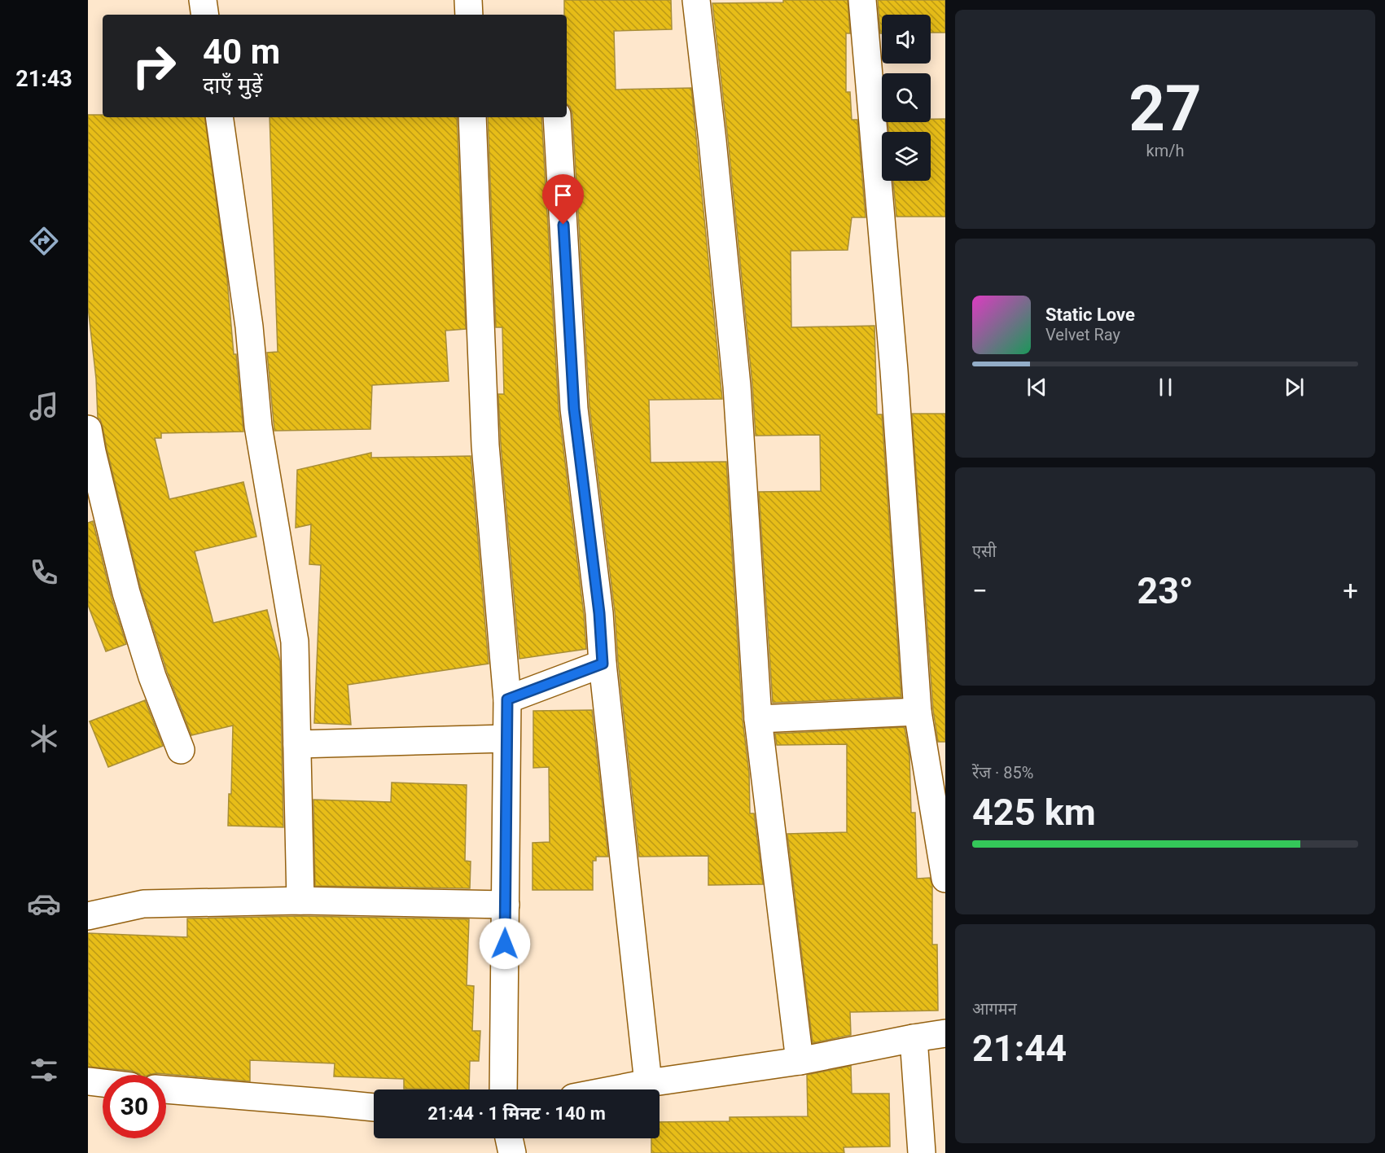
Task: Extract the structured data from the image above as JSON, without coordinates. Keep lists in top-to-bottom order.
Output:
{
  "page": {
    "tabs": "21:43",
    "tile": [
      ["27", "km/h"],
      "एसी",
      ["रेंज · 85%", "425 km"],
      ["आगमन", "21:44"]
    ],
    "turn": ["40 m", "दाएँ मुड़ें"],
    "song": ["Static Love", "Velvet Ray"],
    "heat": ["−", "23°", "+"],
    "limit": "30",
    "trip": "21:44 · 1 मिनट · 140 m"
  }
}
